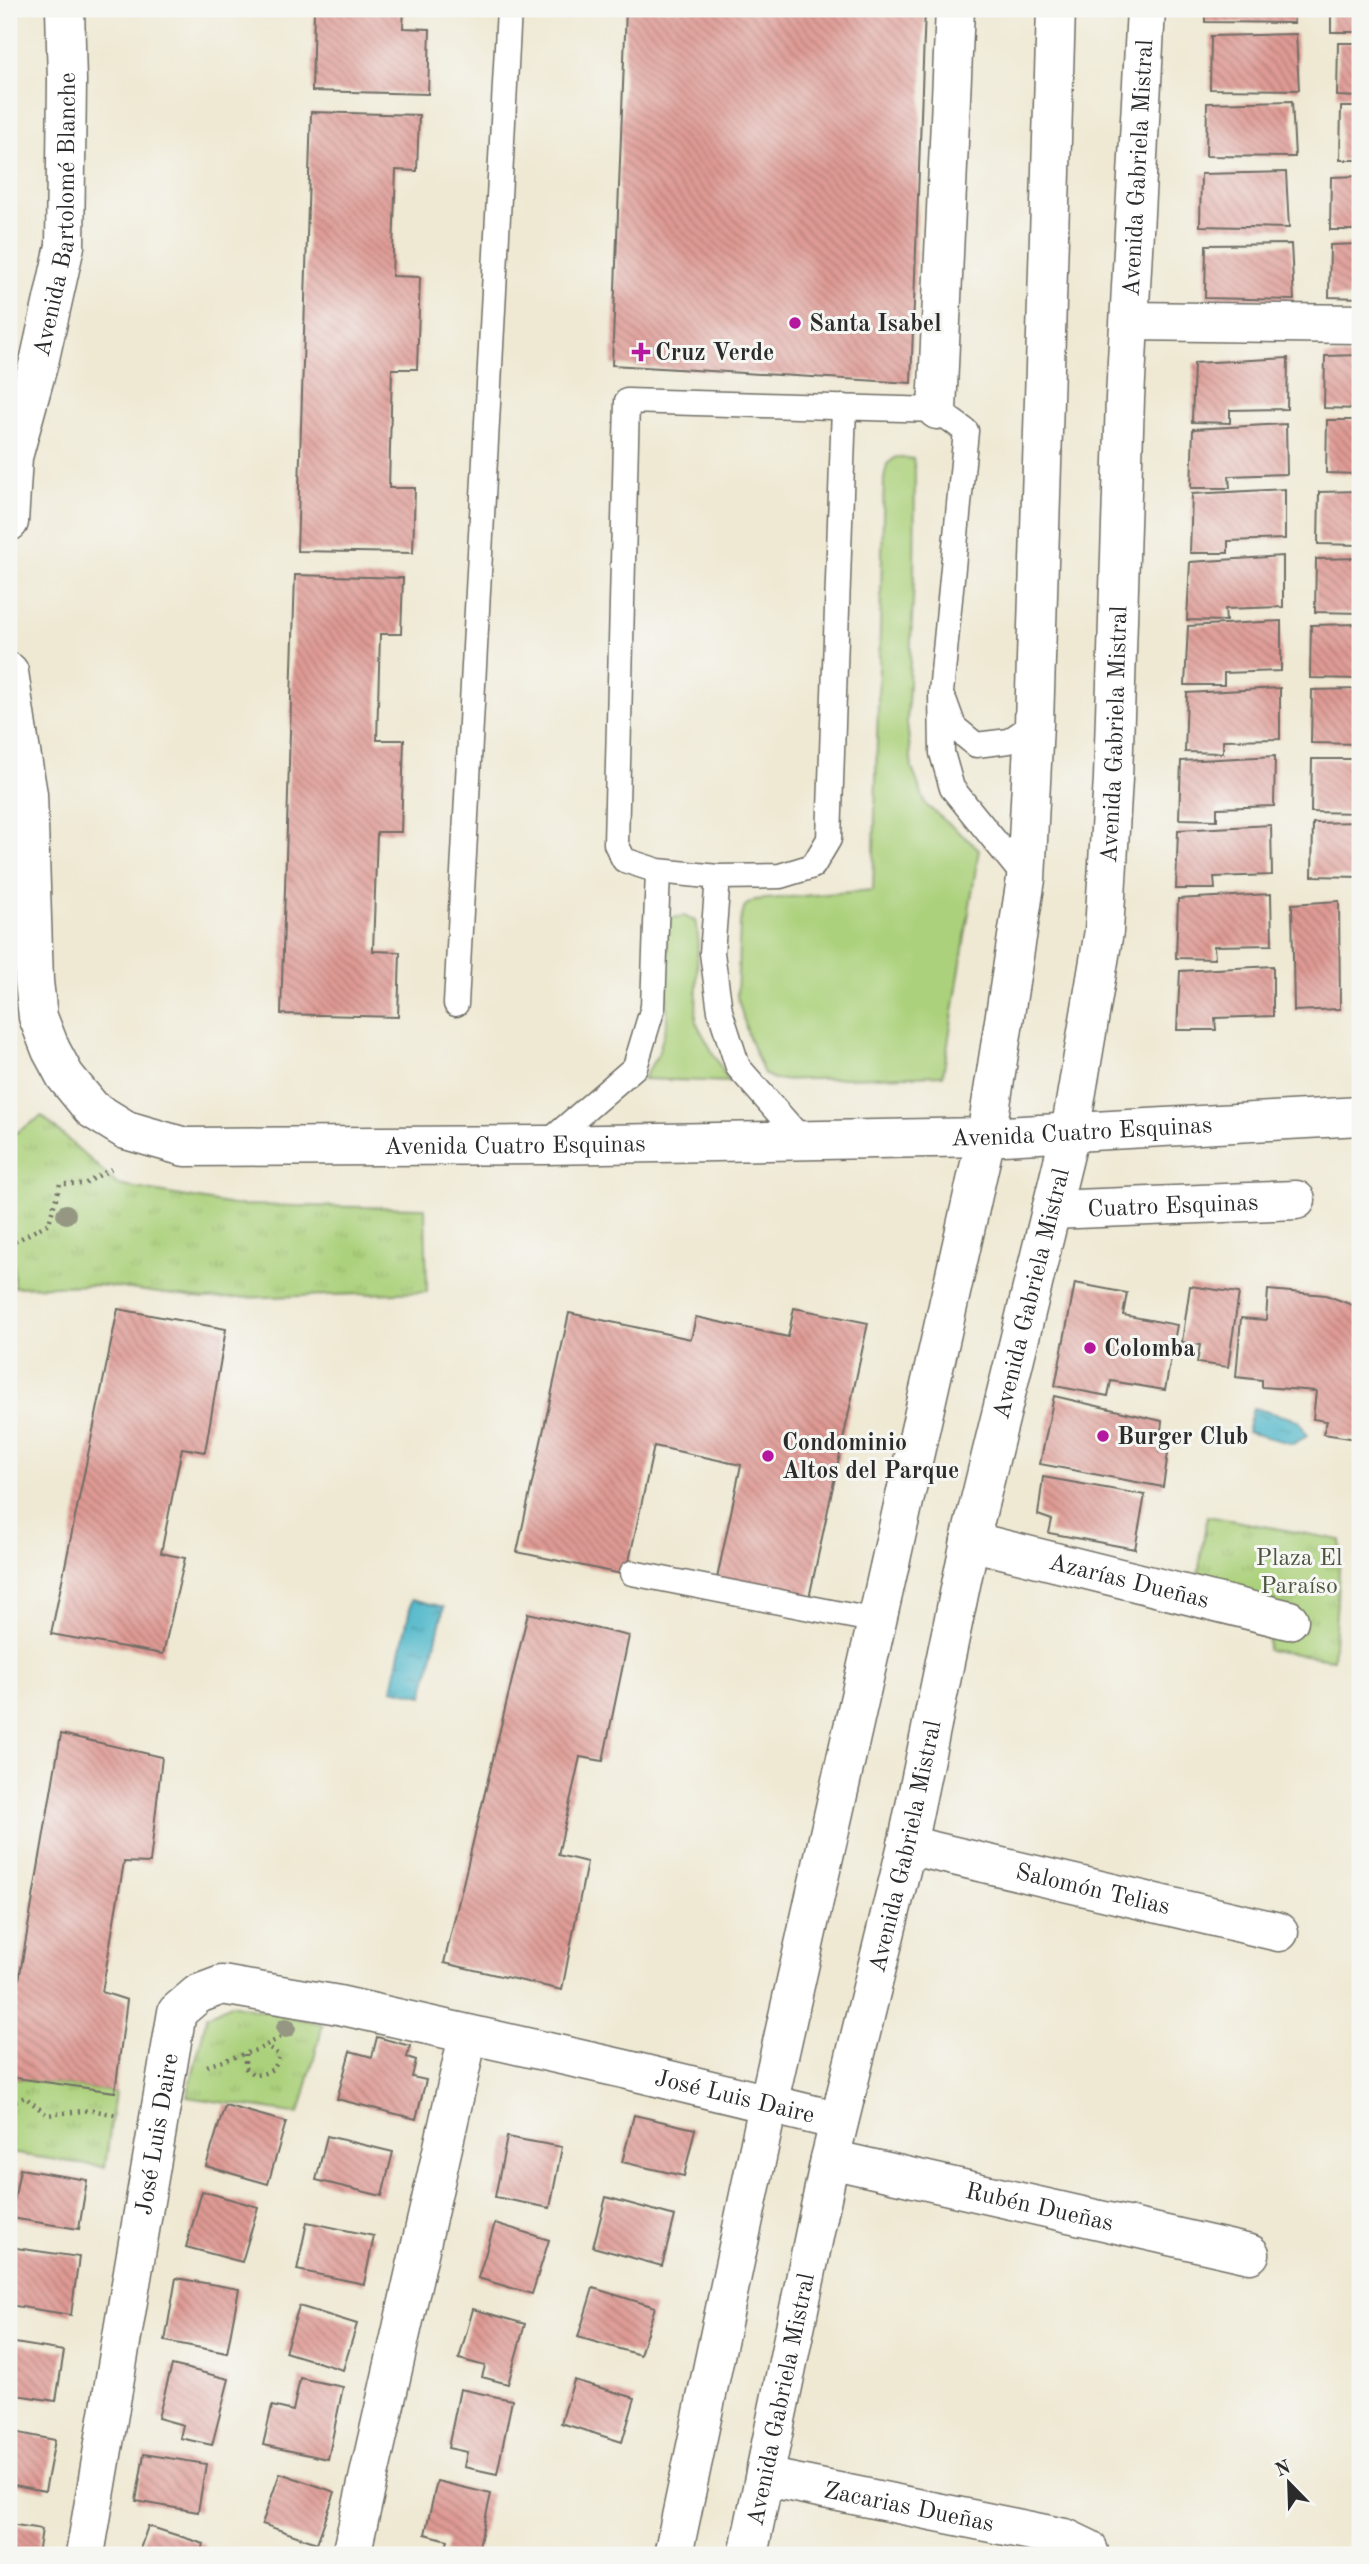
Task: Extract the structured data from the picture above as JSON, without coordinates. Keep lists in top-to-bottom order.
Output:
{
  "streets": {
    "street": [
      "Avenida Gabriela Mistral",
      "Avenida Bartolomé Blanche",
      "Avenida Cuatro Esquinas",
      "Cuatro Esquinas",
      "Azarías Dueñas",
      "Salomón Telias",
      "José Luis Daire",
      "Rubén Dueñas",
      "Zacarias Dueñas"
    ]
  },
  "crossings": [
    ["Avenida Gabriela Mistral", "Avenida Cuatro Esquinas"],
    ["Avenida Gabriela Mistral", "Cuatro Esquinas"],
    ["Avenida Gabriela Mistral", "Azarías Dueñas"],
    ["Avenida Gabriela Mistral", "Salomón Telias"],
    ["Avenida Gabriela Mistral", "José Luis Daire"],
    ["Avenida Gabriela Mistral", "Rubén Dueñas"],
    ["Avenida Gabriela Mistral", "Zacarias Dueñas"]
  ],
  "parks": ["Plaza El Paraíso"],
  "places": {
    "other": [
      "Santa Isabel",
      "Colomba",
      "Burger Club",
      "Condominio Altos del Parque"
    ],
    "health": ["Cruz Verde"]
  },
  "north": "top left"
}
